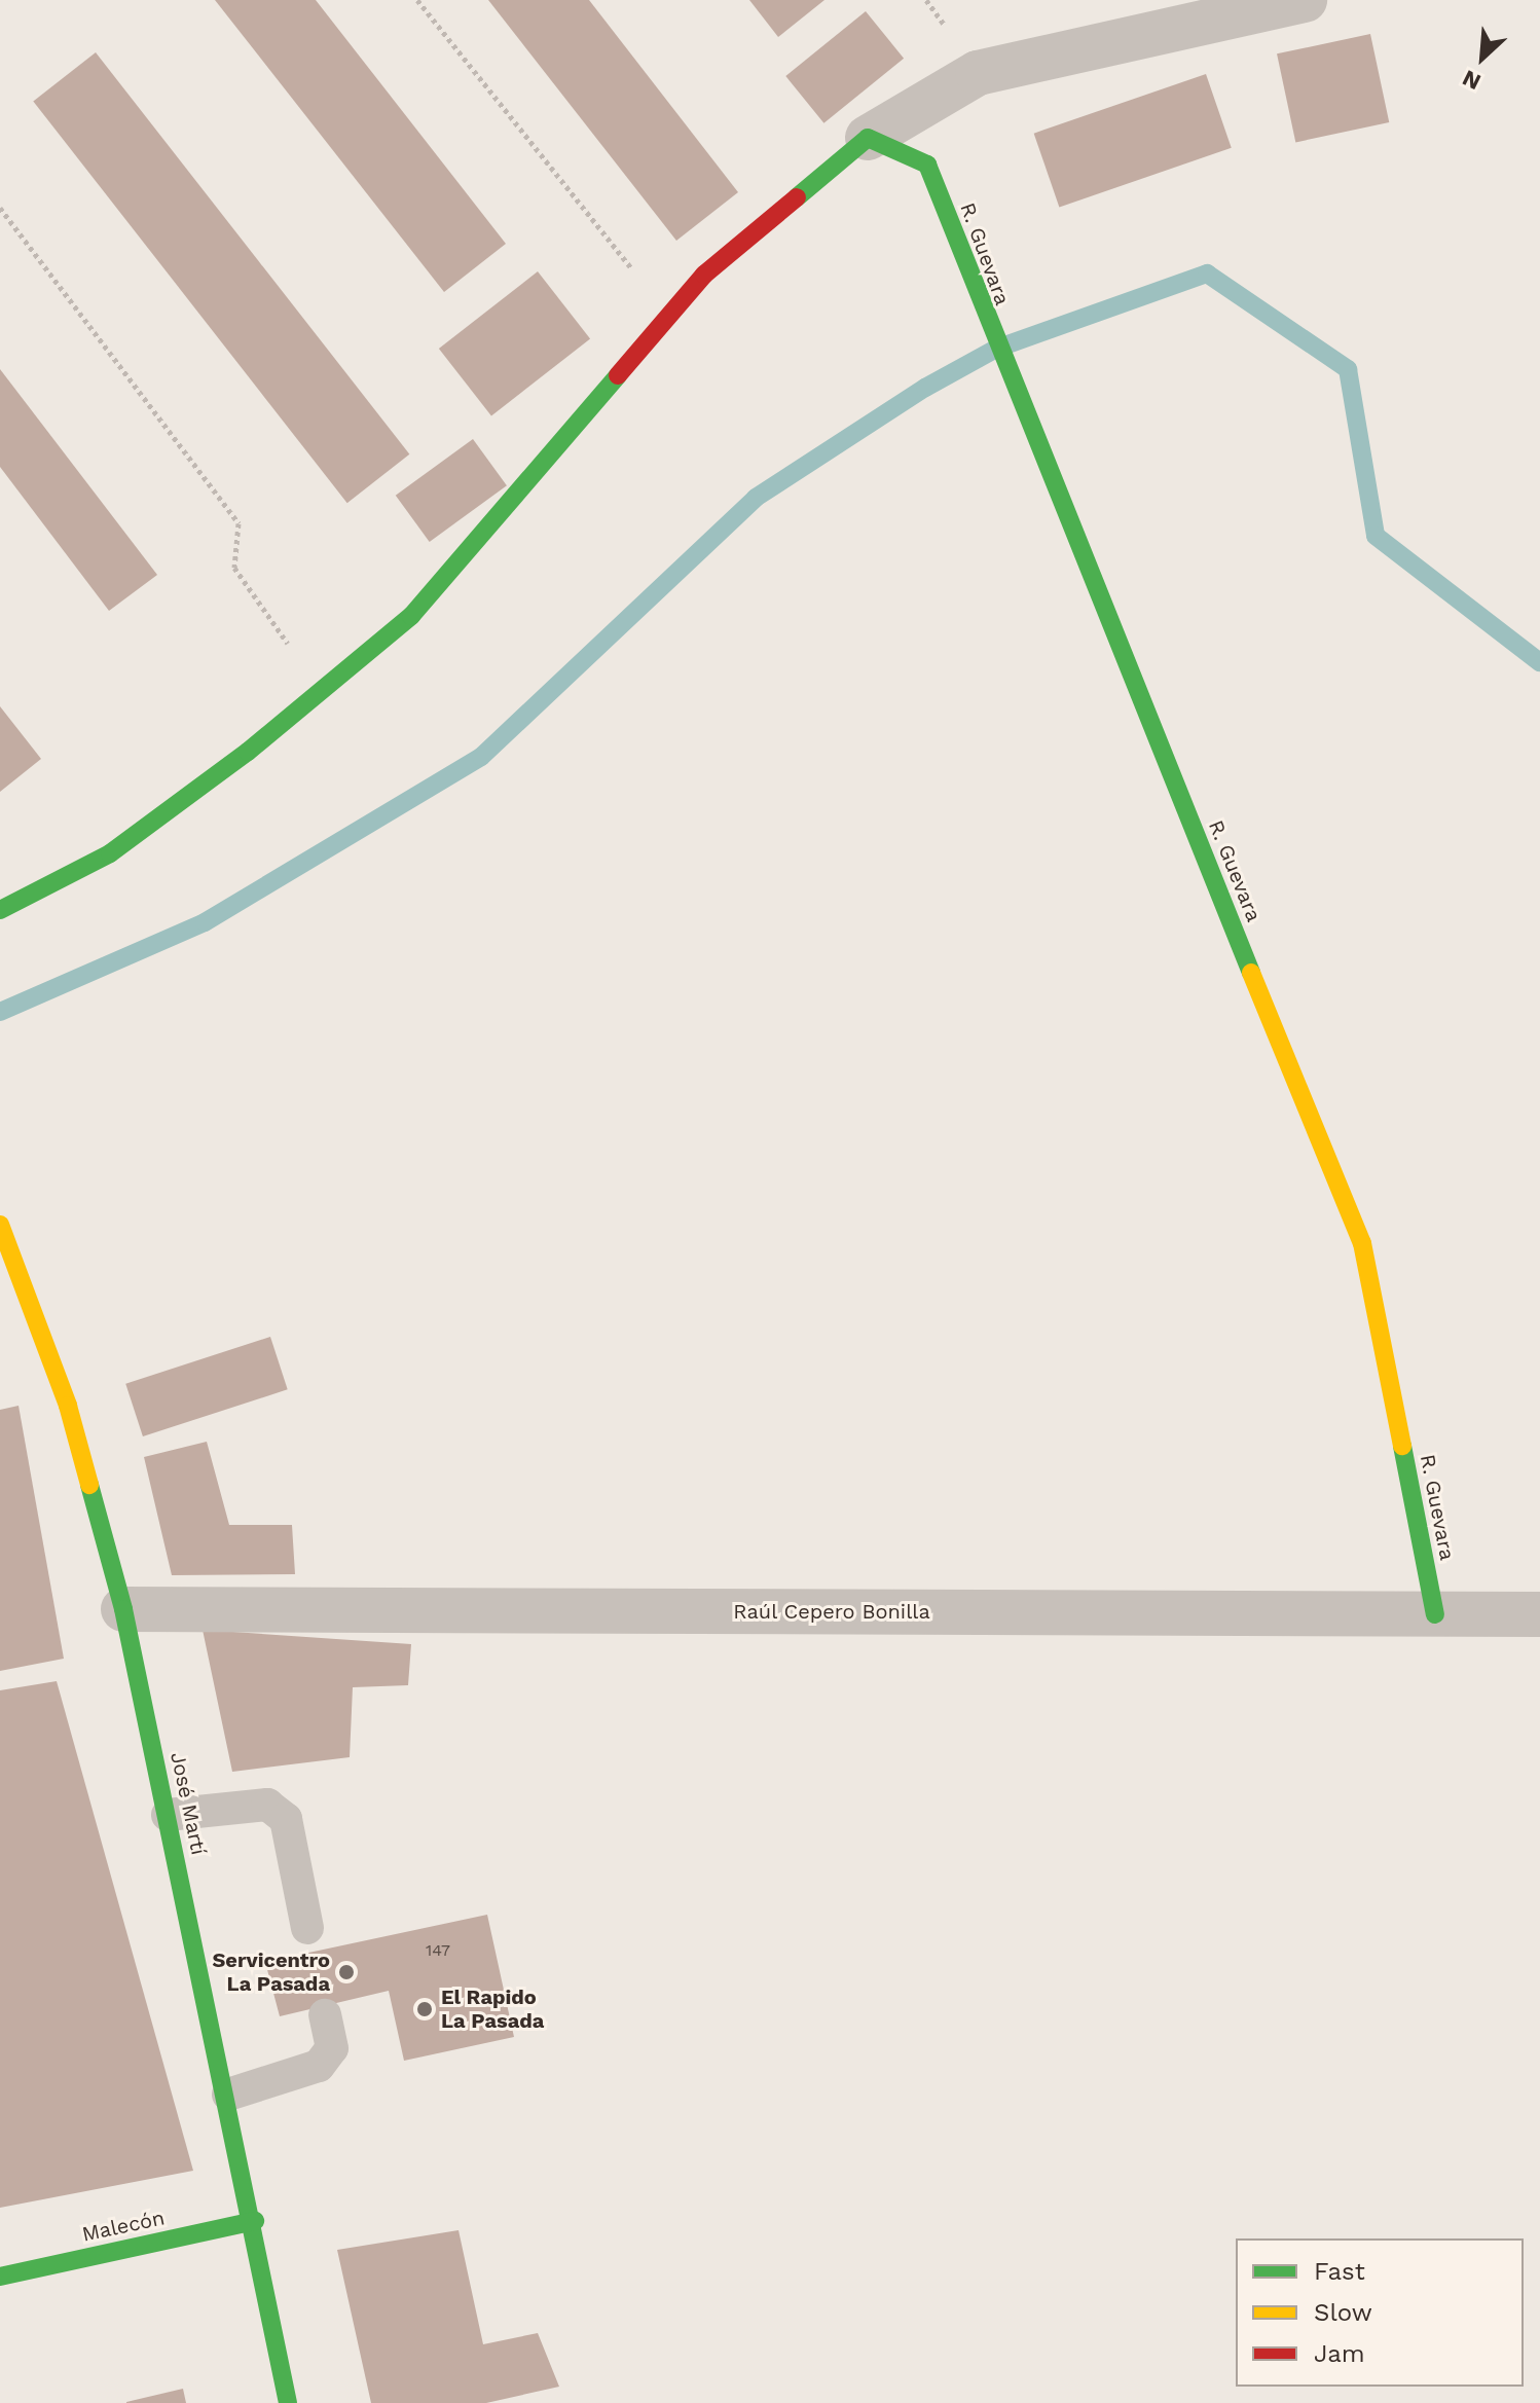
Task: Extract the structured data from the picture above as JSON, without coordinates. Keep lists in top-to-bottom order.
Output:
{
  "streets": {
    "street": [
      "R. Guevara",
      "Raúl Cepero Bonilla",
      "José Martí",
      "Malecón"
    ]
  },
  "crossings": [
    ["R. Guevara", "Raúl Cepero Bonilla"],
    ["Raúl Cepero Bonilla", "José Martí"],
    ["José Martí", "Malecón"]
  ],
  "places": ["Servicentro La Pasada", "El Rapido La Pasada"],
  "house_numbers": ["147"],
  "legend": ["Fast", "Slow", "Jam"],
  "north": "bottom left"
}
